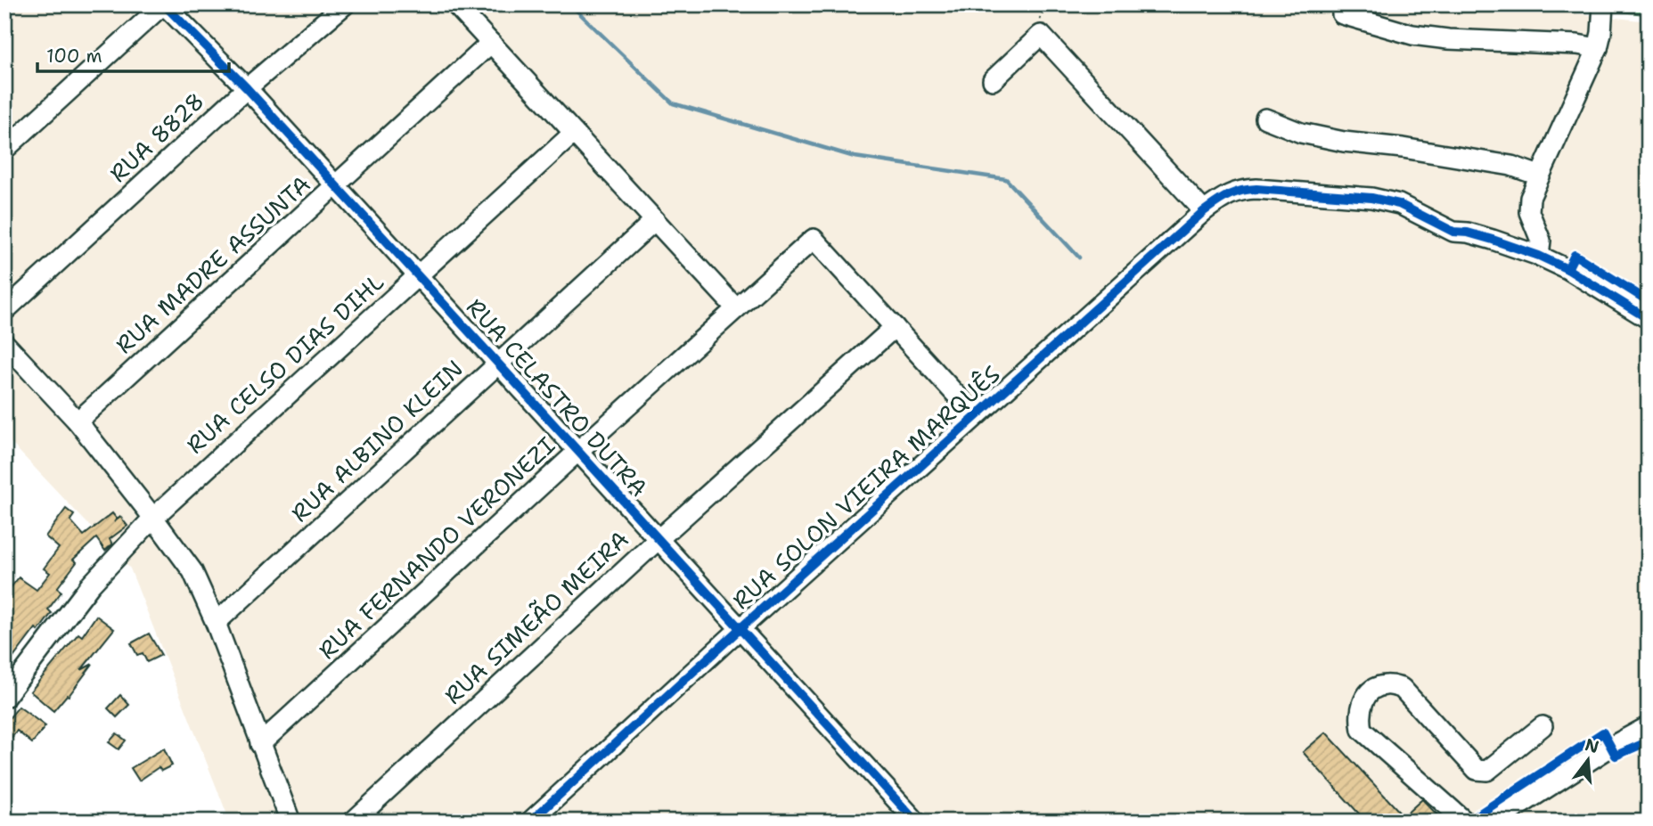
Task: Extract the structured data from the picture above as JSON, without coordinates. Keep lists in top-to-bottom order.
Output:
{
  "streets": {
    "street": [
      "RUA 8828",
      "RUA MADRE ASSUNTA",
      "RUA CELSO DIAS DIHL",
      "RUA CELASTRO DUTRA",
      "RUA ALBINO KLEIN",
      "RUA SOLON VIEIRA MARQUÊS",
      "RUA FERNANDO VERONEZI",
      "RUA SIMEÃO MEIRA"
    ]
  },
  "crossings": [
    ["RUA 8828", "RUA CELASTRO DUTRA"],
    ["RUA MADRE ASSUNTA", "RUA CELASTRO DUTRA"],
    ["RUA CELSO DIAS DIHL", "RUA CELASTRO DUTRA"],
    ["RUA CELASTRO DUTRA", "RUA ALBINO KLEIN"],
    ["RUA CELASTRO DUTRA", "RUA SOLON VIEIRA MARQUÊS"],
    ["RUA CELASTRO DUTRA", "RUA FERNANDO VERONEZI"],
    ["RUA CELASTRO DUTRA", "RUA SIMEÃO MEIRA"],
    ["RUA FERNANDO VERONEZI", "RUA SIMEÃO MEIRA"]
  ],
  "scale_bar": "100 m",
  "north": "top"
}
